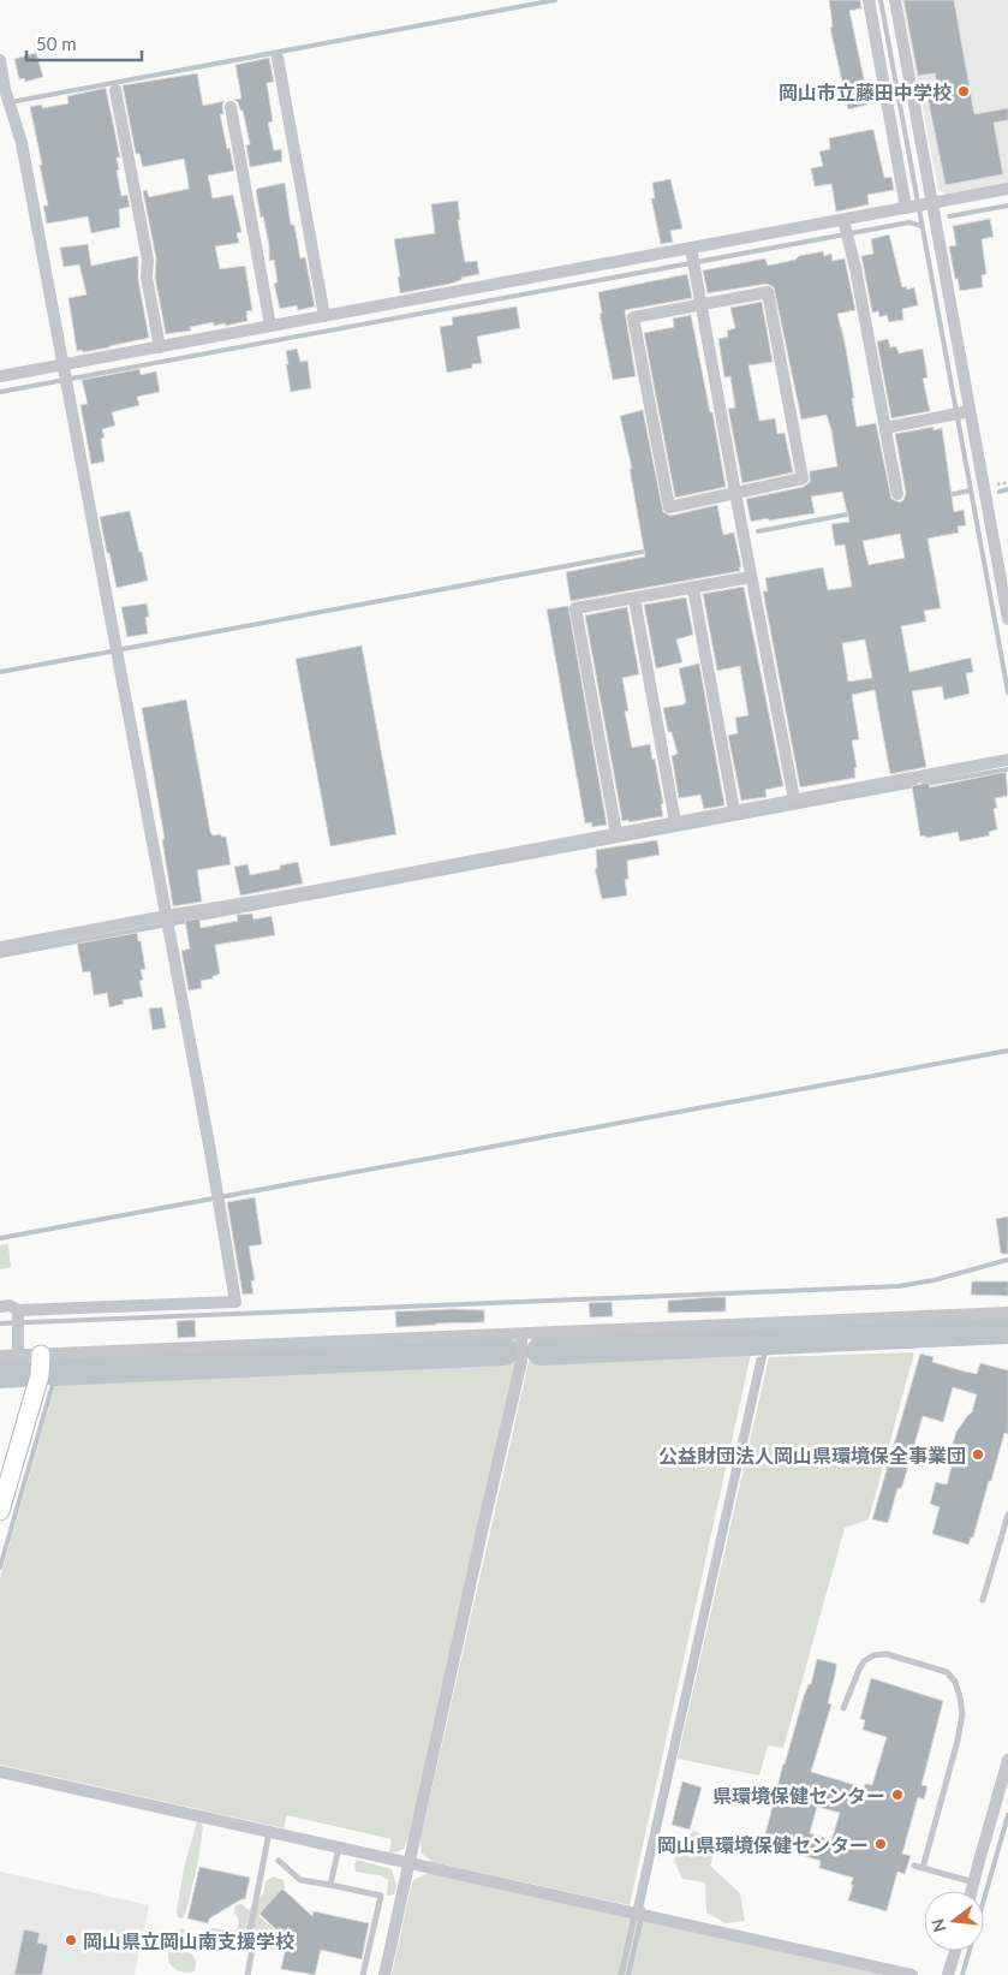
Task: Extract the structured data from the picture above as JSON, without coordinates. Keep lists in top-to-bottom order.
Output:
{
  "places": [
    "岡山市立藤田中学校",
    "公益財団法人岡山県環境保全事業団",
    "県環境保健センター",
    "岡山県環境保健センター",
    "岡山県立岡山南支援学校"
  ],
  "scale_bar": "50 m",
  "north": "left"
}
